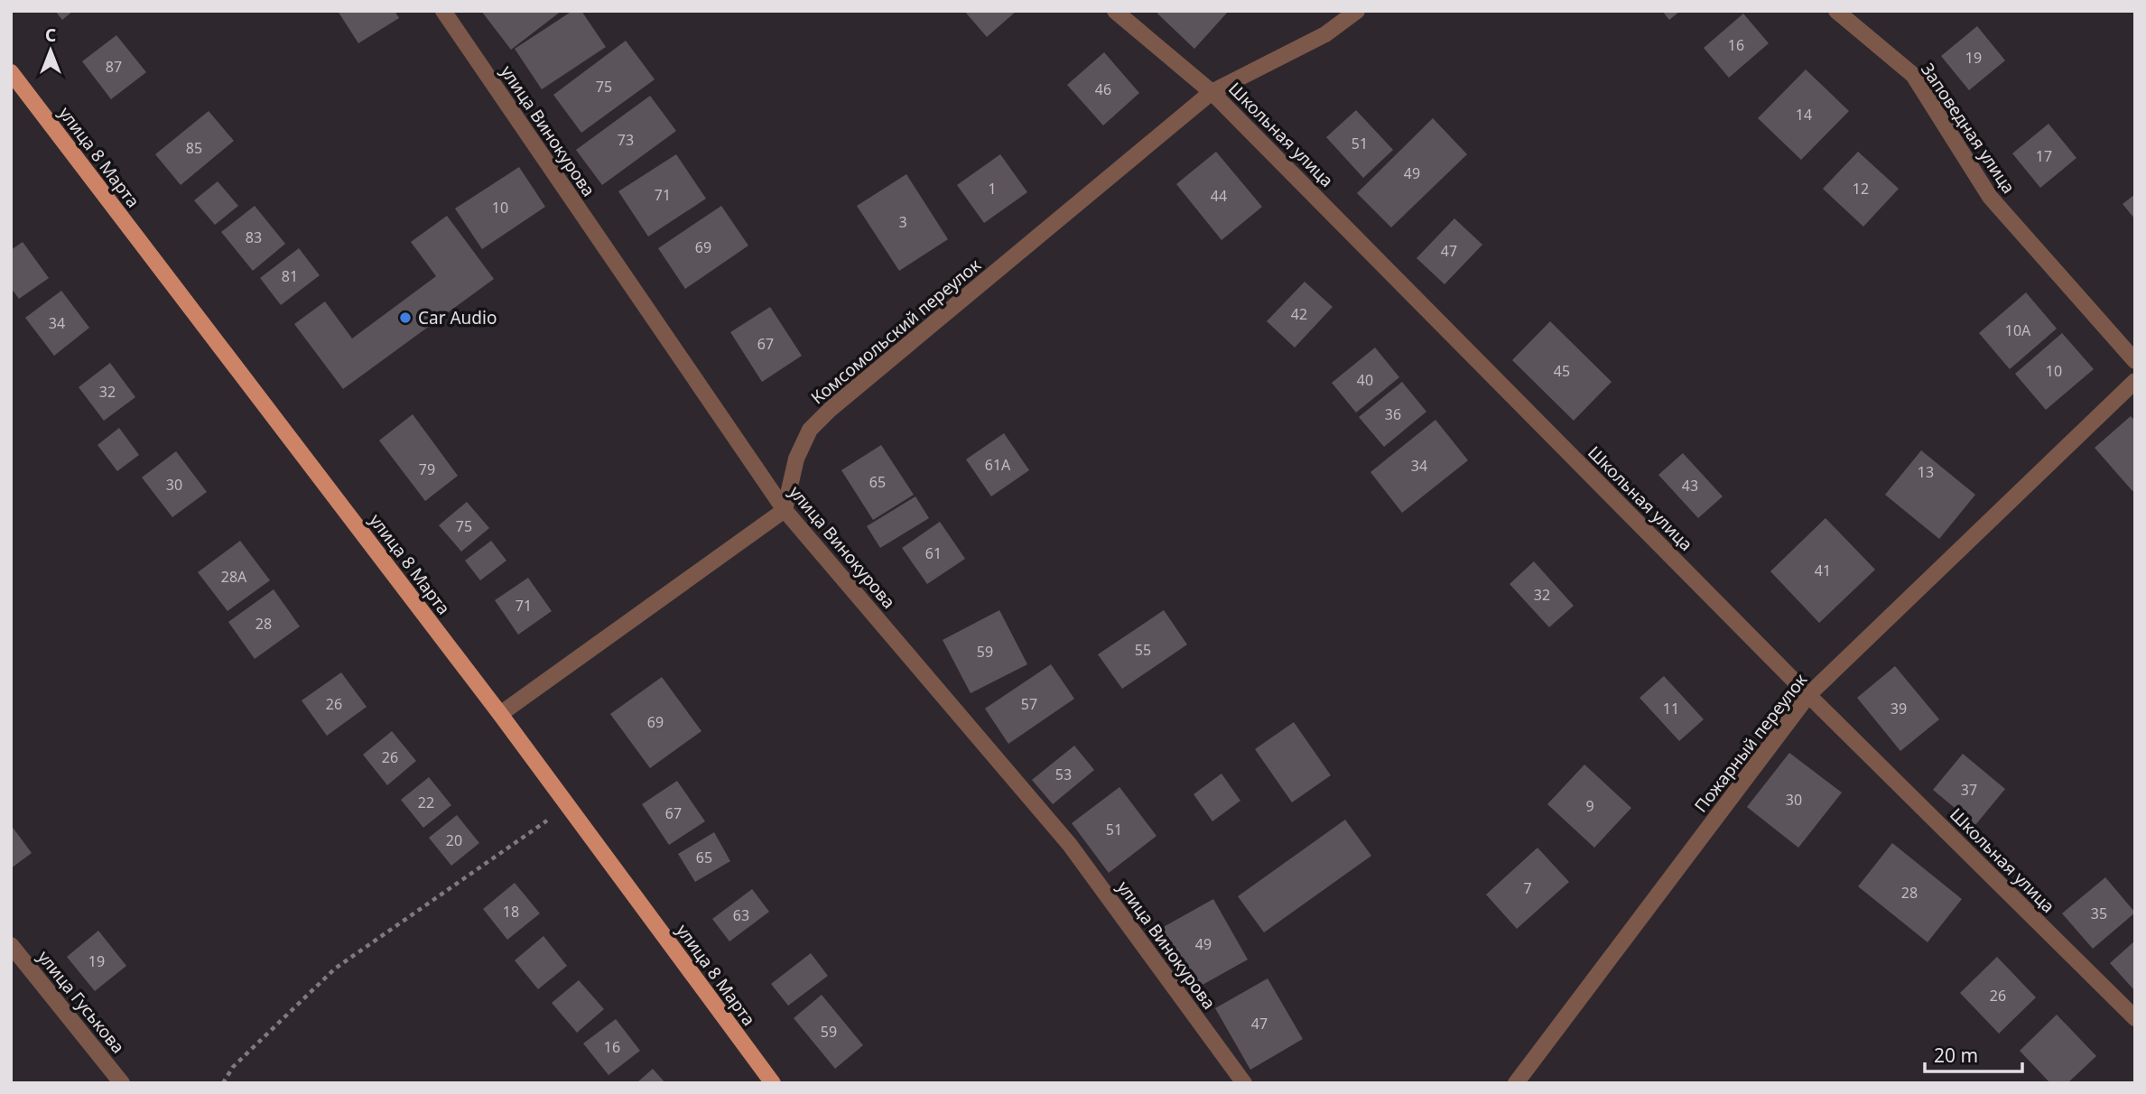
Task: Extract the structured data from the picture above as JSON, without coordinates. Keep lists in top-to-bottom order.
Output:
{
  "streets": {
    "main road": ["улица 8 Марта"],
    "street": [
      "Заповедная улица",
      "улица Винокурова",
      "Школьная улица",
      "Комсомольский переулок",
      "Пожарный переулок",
      "улица Гуськова"
    ]
  },
  "crossings": [
    ["улица Винокурова", "Комсомольский переулок"],
    ["Школьная улица", "Комсомольский переулок"],
    ["Школьная улица", "Пожарный переулок"]
  ],
  "places": ["Car Audio"],
  "house_numbers": [
    "16",
    "19",
    "87",
    "75",
    "46",
    "14",
    "73",
    "51",
    "85",
    "17",
    "49",
    "1",
    "12",
    "71",
    "44",
    "10",
    "3",
    "83",
    "69",
    "47",
    "81",
    "42",
    "34",
    "10А",
    "67",
    "45",
    "10",
    "40",
    "32",
    "36",
    "61А",
    "34",
    "79",
    "13",
    "65",
    "30",
    "43",
    "75",
    "61",
    "41",
    "28А",
    "32",
    "71",
    "28",
    "55",
    "59",
    "26",
    "57",
    "11",
    "39",
    "69",
    "26",
    "53",
    "37",
    "30",
    "22",
    "9",
    "67",
    "51",
    "20",
    "65",
    "7",
    "28",
    "18",
    "35",
    "63",
    "49",
    "19",
    "26",
    "47",
    "59",
    "16"
  ],
  "scale_bar": "20 m",
  "north": "top"
}
